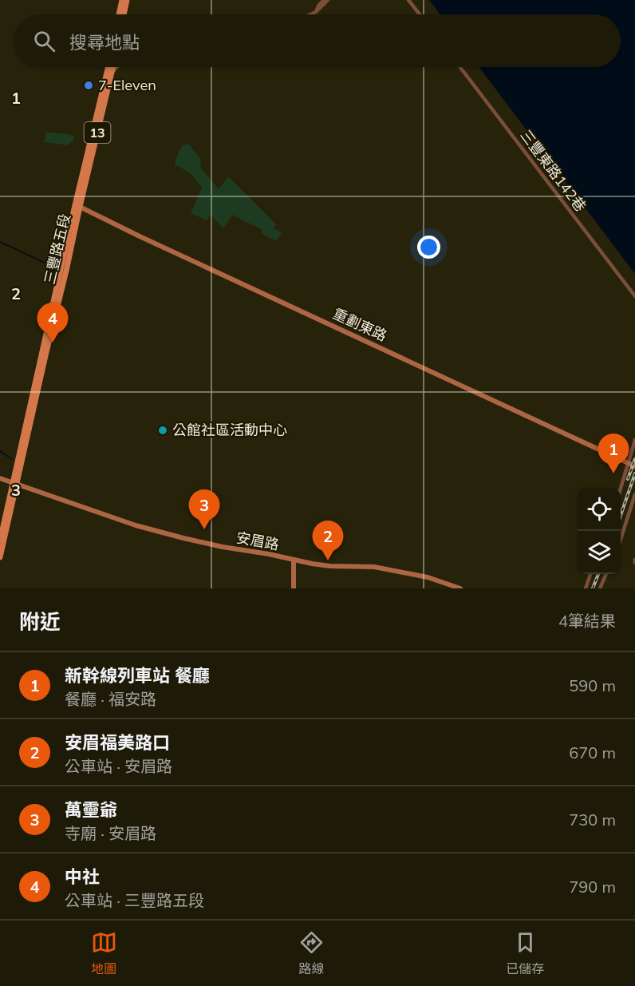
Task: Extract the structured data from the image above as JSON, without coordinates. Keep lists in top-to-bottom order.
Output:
{
  "streets": {
    "main road": ["13", "三豐路五段"],
    "street": ["三豐東路142巷", "重劃東路", "安眉路"]
  },
  "crossings": [
    ["三豐路五段", "重劃東路"],
    ["三豐路五段", "安眉路"]
  ],
  "places": ["7-Eleven", "公館社區活動中心"],
  "page": {
    "search": "搜尋地點",
    "pins": [
      "4",
      "1",
      "3",
      "2"
    ],
    "heading": ["附近", "4筆結果"],
    "list": [
      {
        "mark": "1",
        "name": "新幹線列車站 餐廳",
        "note": "餐廳 · 福安路",
        "value": "590 m"
      },
      {
        "mark": "2",
        "name": "安眉福美路口",
        "note": "公車站 · 安眉路",
        "value": "670 m"
      },
      {
        "mark": "3",
        "name": "萬𤫊爺",
        "note": "寺廟 · 安眉路",
        "value": "730 m"
      },
      {
        "mark": "4",
        "name": "中社",
        "note": "公車站 · 三豐路五段",
        "value": "790 m"
      }
    ],
    "nav": ["地圖", "路線", "已儲存"]
  },
  "grid": {
    "rows": ["1", "2", "3"]
  }
}
